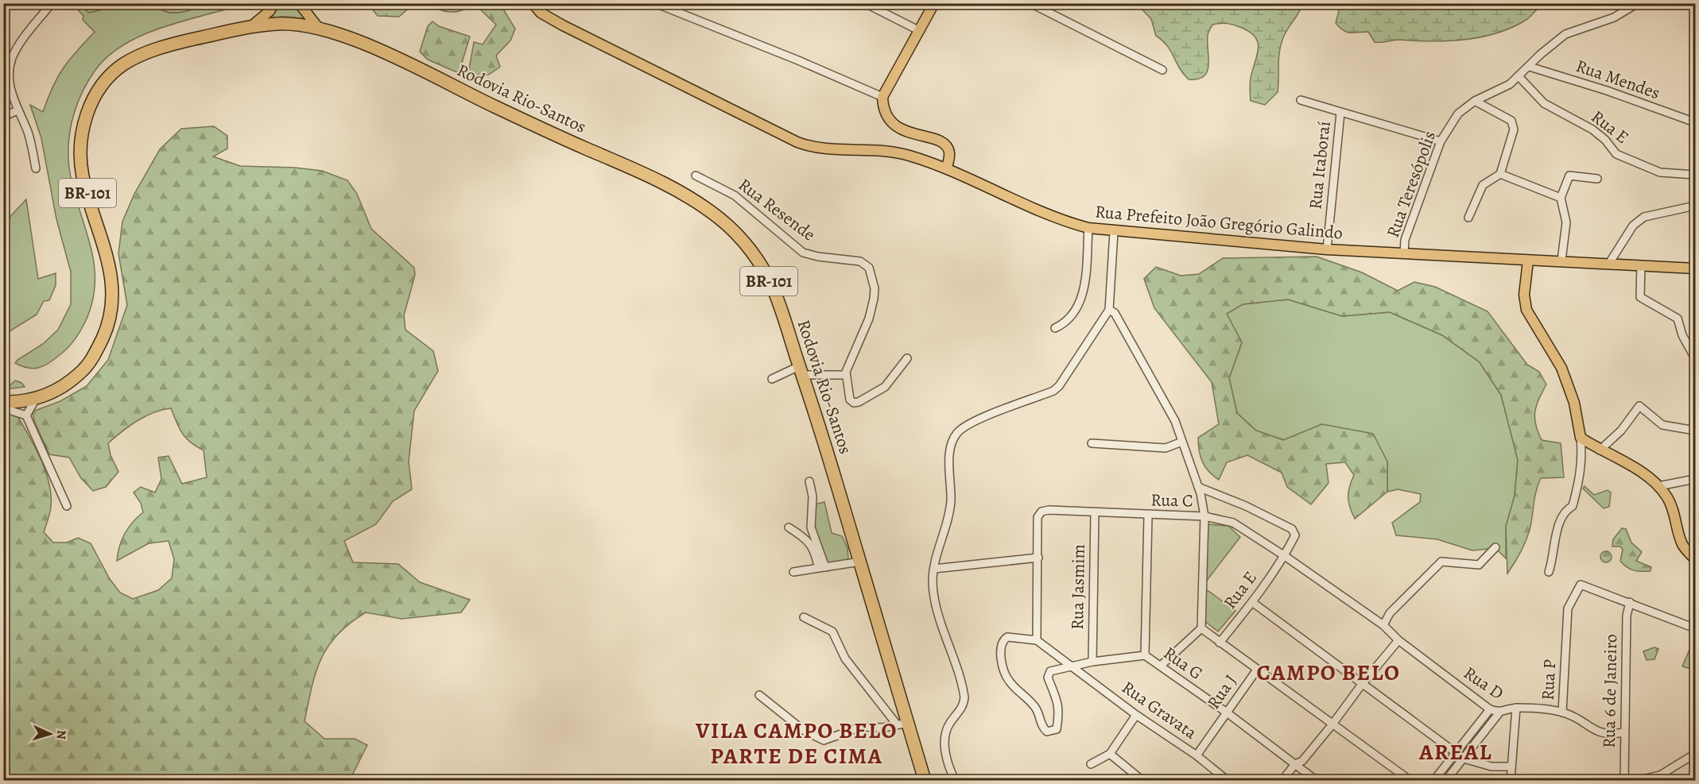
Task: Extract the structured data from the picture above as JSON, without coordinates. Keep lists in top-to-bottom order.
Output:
{
  "streets": {
    "highway": ["Rodovia Rio-Santos", "BR-101"],
    "main road": ["Rua Prefeito João Gregório Galindo"],
    "street": [
      "Rua Mendes",
      "Rua E",
      "Rua Itaboraí",
      "Rua Teresópolis",
      "Rua Resende",
      "Rua C",
      "Rua Jasmim",
      "Rua G",
      "Rua P",
      "Rua D",
      "Rua 6 de Janeiro",
      "Rua J",
      "Rua Gravata"
    ]
  },
  "crossings": [
    ["Rua Mendes", "Rua Teresópolis"],
    ["Rua E", "Rua Teresópolis"],
    ["Rua E", "Rua C"],
    ["Rua E", "Rua D"],
    ["Rua Itaboraí", "Rua Teresópolis"],
    ["Rua Itaboraí", "Rua Prefeito João Gregório Galindo"],
    ["Rua Teresópolis", "Rua Prefeito João Gregório Galindo"],
    ["Rua C", "Rua Jasmim"],
    ["Rua C", "Rua G"],
    ["Rua C", "Rua D"],
    ["Rua G", "Rua J"],
    ["Rua P", "Rua D"],
    ["Rua P", "Rua 6 de Janeiro"],
    ["Rua J", "Rua Gravata"]
  ],
  "districts": ["CAMPO BELO", "VILA CAMPO BELO PARTE DE CIMA", "AREAL"],
  "north": "right"
}
